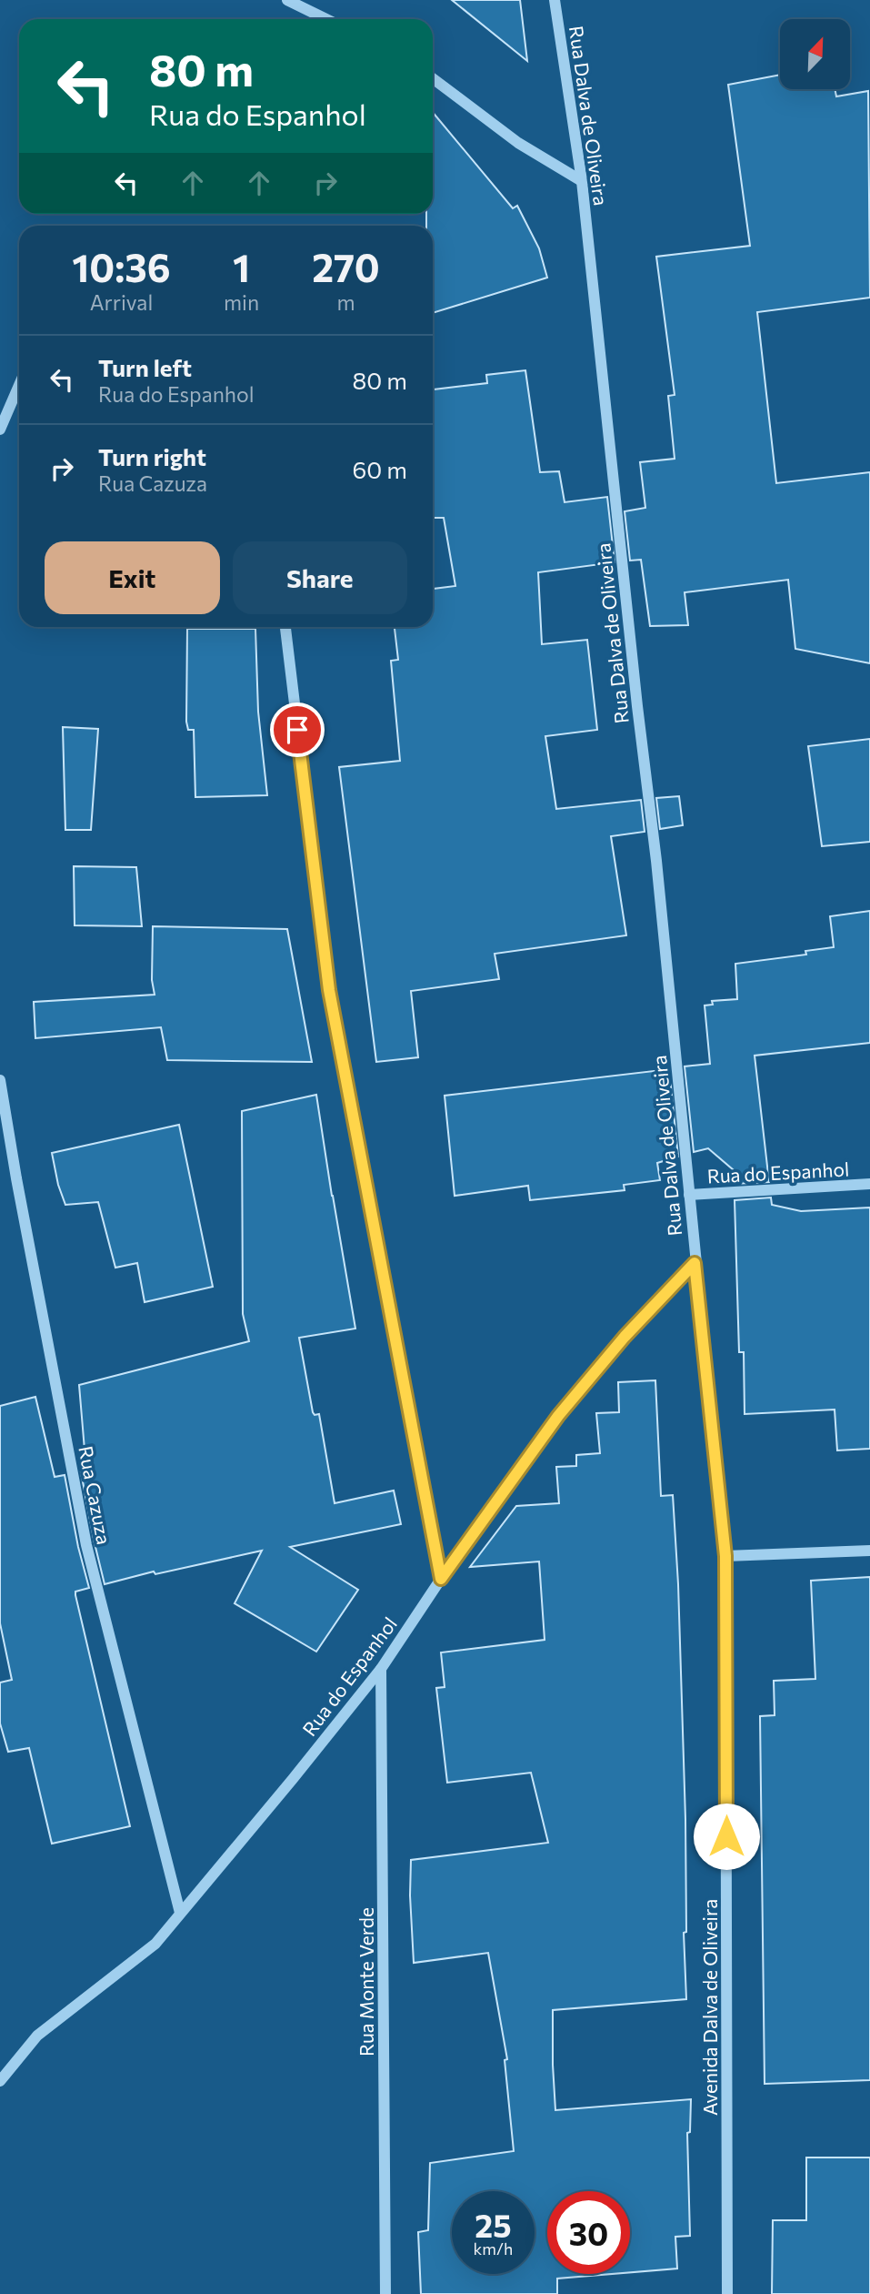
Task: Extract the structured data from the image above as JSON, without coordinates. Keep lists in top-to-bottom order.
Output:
{
  "streets": {
    "street": [
      "Rua Dalva de Oliveira",
      "Rua do Espanhol",
      "Rua Cazuza",
      "Rua Monte Verde",
      "Avenida Dalva de Oliveira"
    ]
  },
  "crossings": [
    ["Rua Dalva de Oliveira", "Rua do Espanhol"],
    ["Rua Dalva de Oliveira", "Avenida Dalva de Oliveira"],
    ["Rua do Espanhol", "Rua Cazuza"],
    ["Rua do Espanhol", "Rua Monte Verde"],
    ["Rua do Espanhol", "Avenida Dalva de Oliveira"]
  ],
  "north": "top right",
  "page": {
    "turn": ["80 m", "Rua do Espanhol"],
    "eta": [
      "10:36",
      "Arrival",
      "1",
      "min",
      "270",
      "m"
    ],
    "list": [
      {
        "name": "Turn left",
        "note": "Rua do Espanhol",
        "value": "80 m"
      },
      {
        "name": "Turn right",
        "note": "Rua Cazuza",
        "value": "60 m"
      }
    ],
    "buttons": ["Exit", "Share"],
    "speed": "25 km/h",
    "limit": "30"
  }
}
